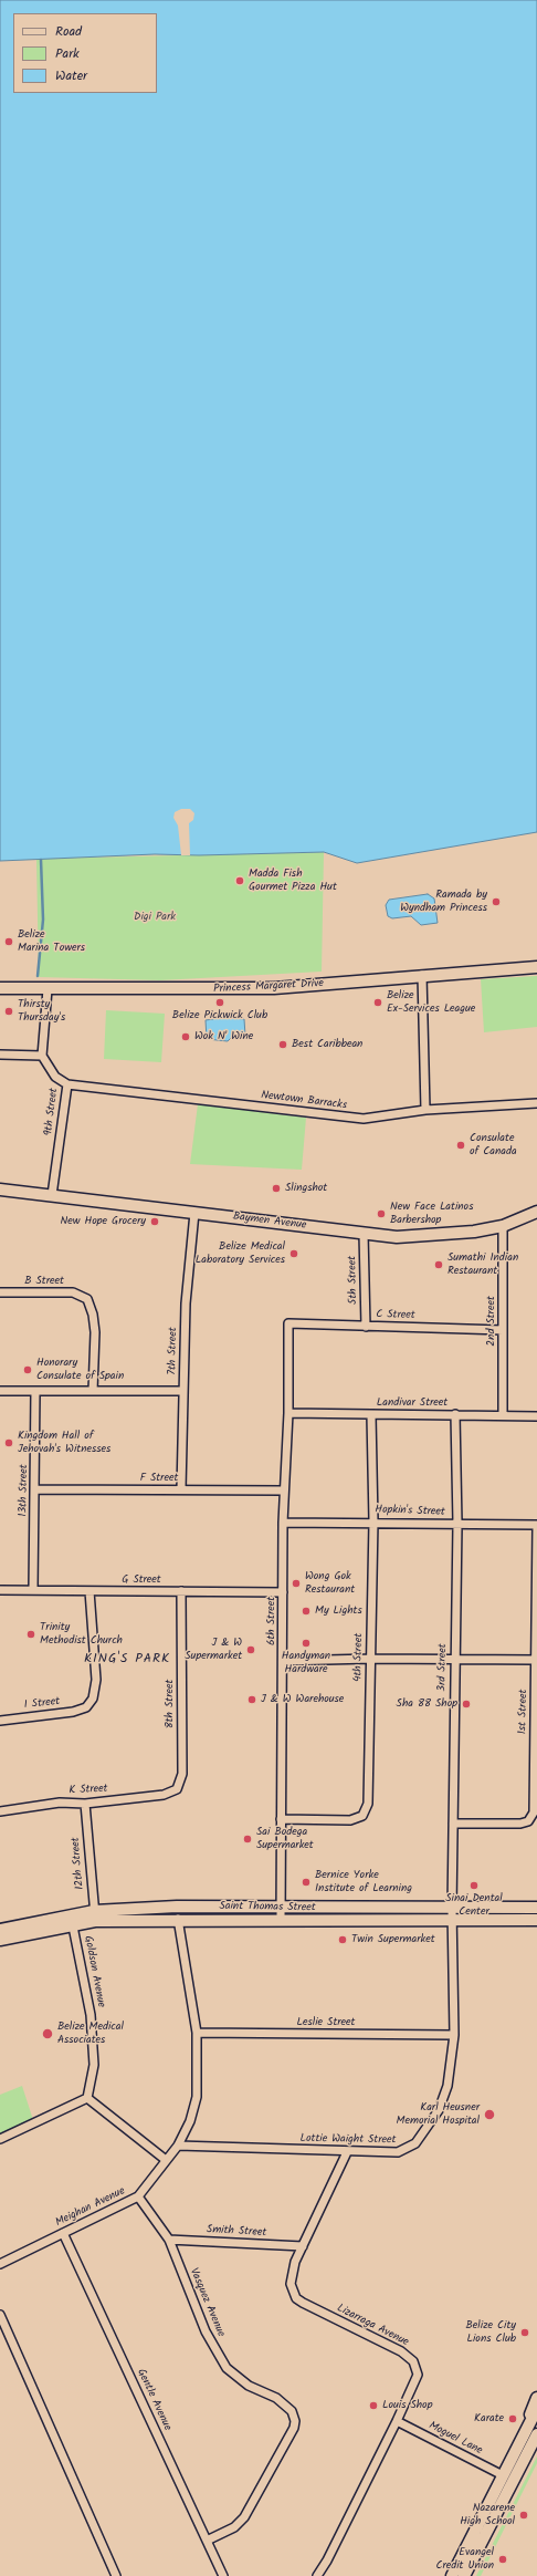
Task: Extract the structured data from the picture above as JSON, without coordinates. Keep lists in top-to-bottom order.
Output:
{
  "streets": {
    "street": [
      "Princess Margaret Drive",
      "Newtown Barracks",
      "9th Street",
      "Baymen Avenue",
      "5th Street",
      "B Street",
      "C Street",
      "2nd Street",
      "7th Street",
      "Landivar Street",
      "F Street",
      "13th Street",
      "Hopkin's Street",
      "G Street",
      "6th Street",
      "4th Street",
      "3rd Street",
      "I Street",
      "8th Street",
      "1st Street",
      "K Street",
      "12th Street",
      "Saint Thomas Street",
      "Goldson Avenue",
      "Leslie Street",
      "Lottie Waight Street",
      "Meighan Avenue",
      "Smith Street",
      "Vasquez Avenue",
      "Lizarraga Avenue",
      "Gentle Avenue",
      "Moguel Lane"
    ]
  },
  "crossings": [
    ["Newtown Barracks", "9th Street"],
    ["9th Street", "Baymen Avenue"],
    ["Baymen Avenue", "5th Street"],
    ["Baymen Avenue", "2nd Street"],
    ["Baymen Avenue", "7th Street"],
    ["5th Street", "C Street"],
    ["C Street", "2nd Street"],
    ["C Street", "6th Street"],
    ["2nd Street", "Landivar Street"],
    ["7th Street", "F Street"],
    ["Landivar Street", "6th Street"],
    ["Landivar Street", "4th Street"],
    ["Landivar Street", "3rd Street"],
    ["F Street", "13th Street"],
    ["F Street", "6th Street"],
    ["13th Street", "G Street"],
    ["Hopkin's Street", "6th Street"],
    ["Hopkin's Street", "4th Street"],
    ["Hopkin's Street", "3rd Street"],
    ["Hopkin's Street", "1st Street"],
    ["G Street", "6th Street"],
    ["G Street", "I Street"],
    ["G Street", "8th Street"],
    ["6th Street", "4th Street"],
    ["6th Street", "Saint Thomas Street"],
    ["3rd Street", "1st Street"],
    ["3rd Street", "Saint Thomas Street"],
    ["3rd Street", "Lottie Waight Street"],
    ["8th Street", "K Street"],
    ["K Street", "12th Street"],
    ["12th Street", "Saint Thomas Street"],
    ["Saint Thomas Street", "Goldson Avenue"],
    ["Saint Thomas Street", "Lottie Waight Street"],
    ["Saint Thomas Street", "Meighan Avenue"],
    ["Leslie Street", "Lottie Waight Street"],
    ["Leslie Street", "Meighan Avenue"],
    ["Lottie Waight Street", "Meighan Avenue"],
    ["Lottie Waight Street", "Lizarraga Avenue"],
    ["Meighan Avenue", "Vasquez Avenue"],
    ["Meighan Avenue", "Gentle Avenue"],
    ["Smith Street", "Vasquez Avenue"],
    ["Smith Street", "Lizarraga Avenue"],
    ["Vasquez Avenue", "Gentle Avenue"],
    ["Lizarraga Avenue", "Moguel Lane"]
  ],
  "districts": ["KING'S PARK"],
  "parks": ["Digi Park"],
  "places": [
    "Madda Fish Gourmet Pizza Hut",
    "Ramada by Wyndham Princess",
    "Belize Marina Towers",
    "Belize Pickwick Club",
    "Belize Ex-Services League",
    "Thirsty Thursday's",
    "Wok N' Wine",
    "Best Caribbean",
    "Consulate of Canada",
    "Slingshot",
    "New Face Latinos Barbershop",
    "New Hope Grocery",
    "Belize Medical Laboratory Services",
    "Sumathi Indian Restaurant",
    "Honorary Consulate of Spain",
    "Kingdom Hall of Jehovah's Witnesses",
    "Wong Gok Restaurant",
    "My Lights",
    "Trinity Methodist Church",
    "Handyman Hardware",
    "J & W Supermarket",
    "J & W Warehouse",
    "Sha 88 Shop",
    "Sai Bodega Supermarket",
    "Bernice Yorke Institute of Learning",
    "Sinai Dental Center",
    "Twin Supermarket",
    "Belize Medical Associates",
    "Karl Heusner Memorial Hospital",
    "Belize City Lions Club",
    "Louis Shop",
    "Karate",
    "Nazarene High School",
    "Evangel Credit Union"
  ],
  "legend": ["Road", "Park", "Water"]
}
